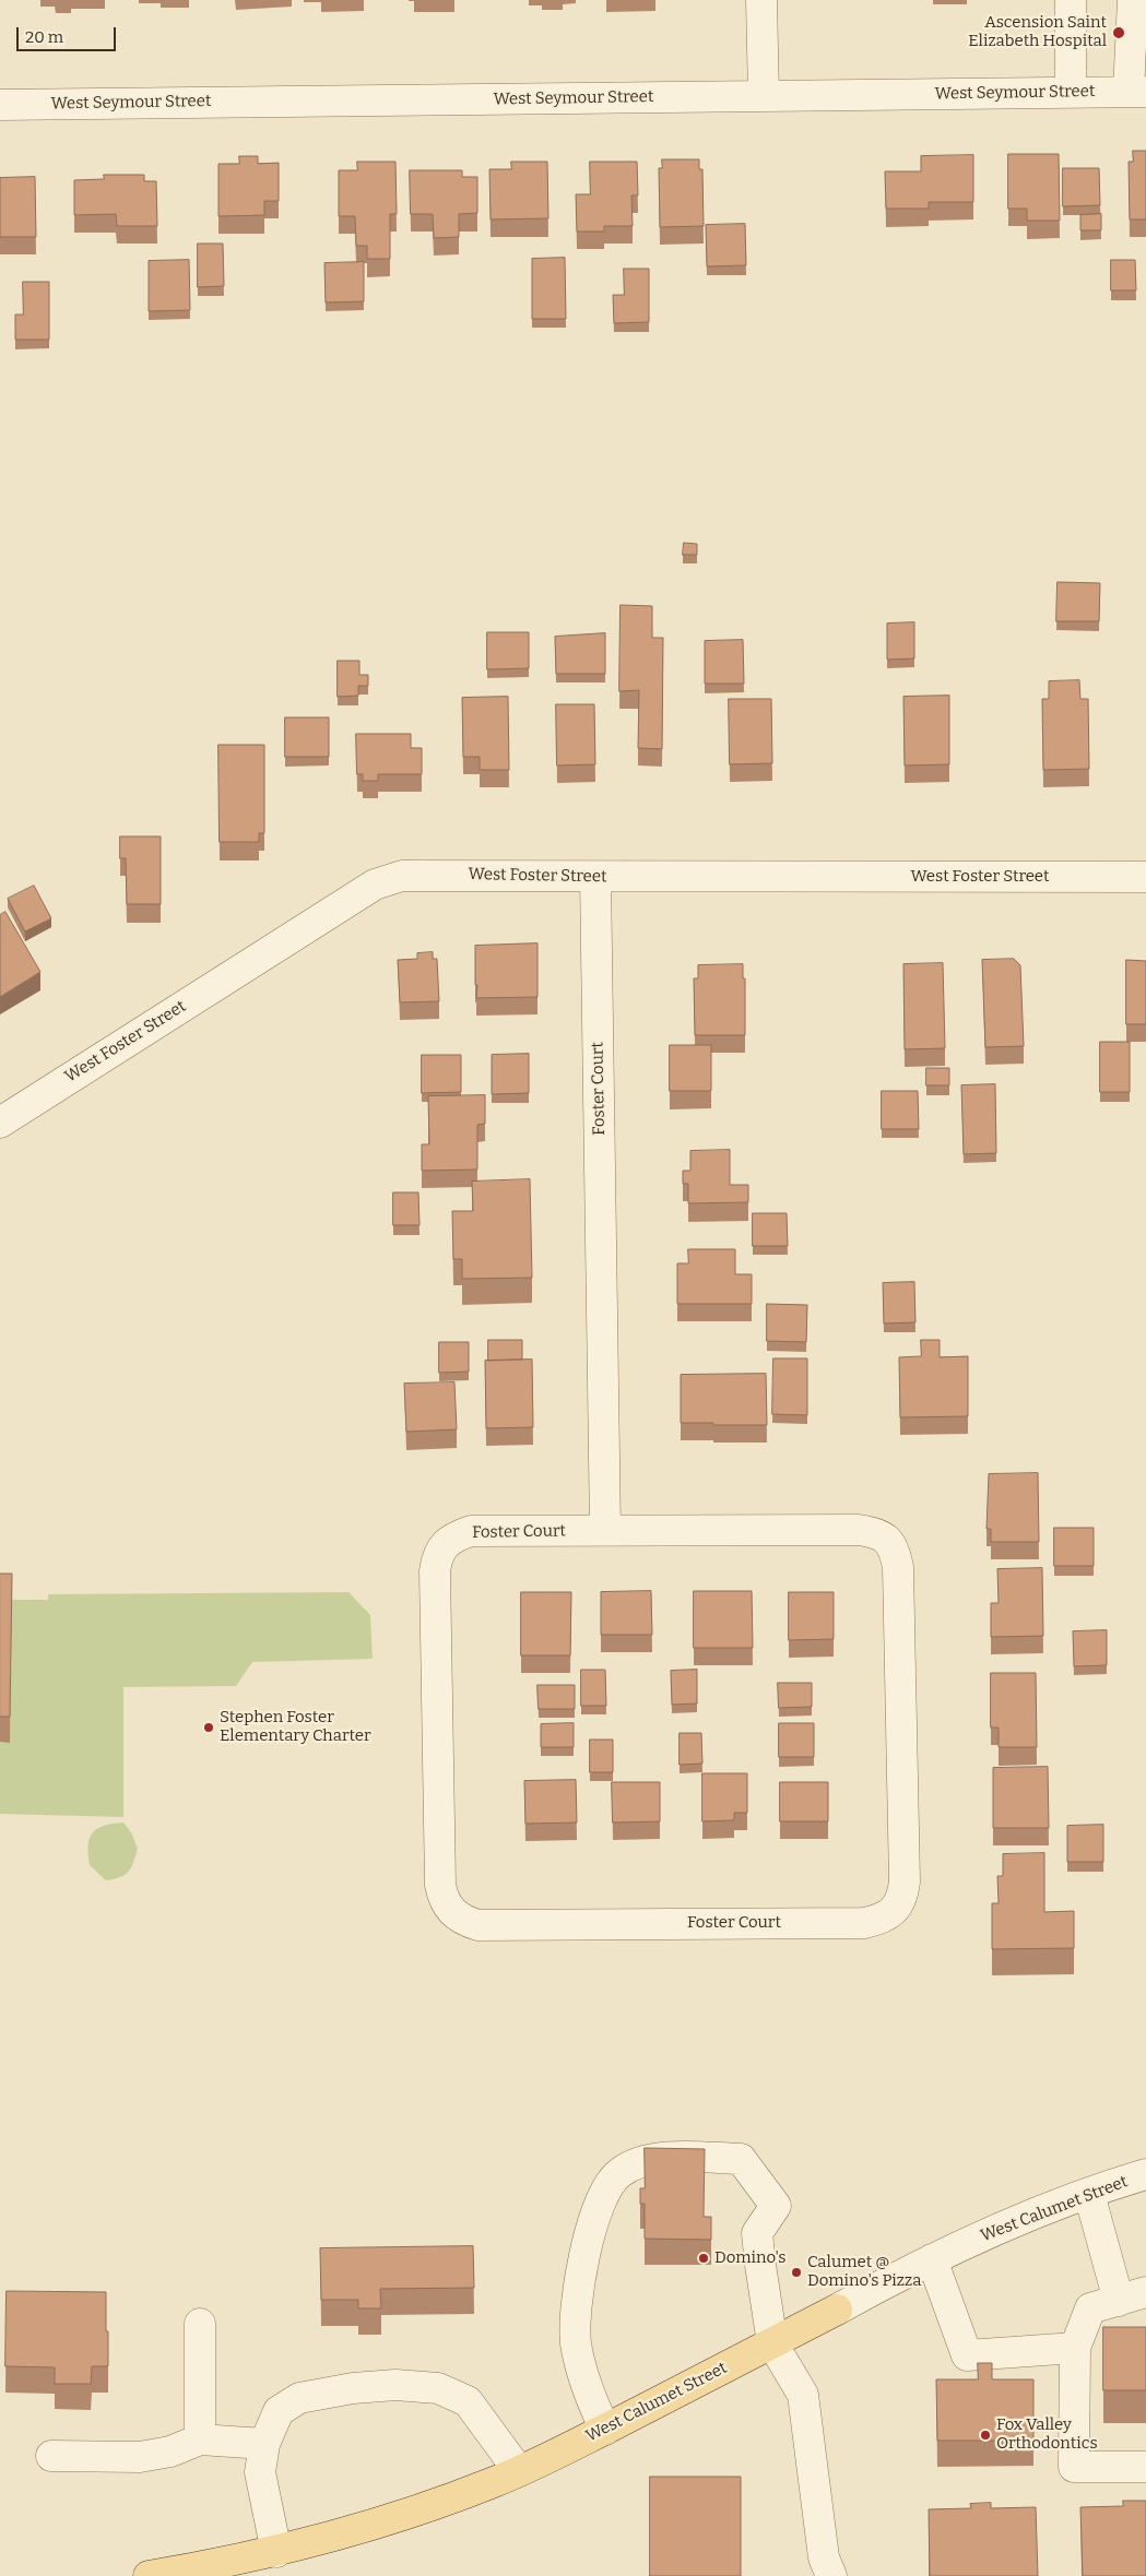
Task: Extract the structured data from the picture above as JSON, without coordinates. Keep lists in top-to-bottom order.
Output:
{
  "streets": {
    "main road": ["West Calumet Street"],
    "street": ["West Seymour Street", "West Foster Street", "Foster Court"]
  },
  "crossings": [
    ["West Foster Street", "Foster Court"]
  ],
  "places": [
    "Ascension Saint Elizabeth Hospital",
    "Stephen Foster Elementary Charter",
    "Domino's",
    "Calumet @ Domino's Pizza",
    "Fox Valley Orthodontics"
  ],
  "scale_bar": "20 m"
}
